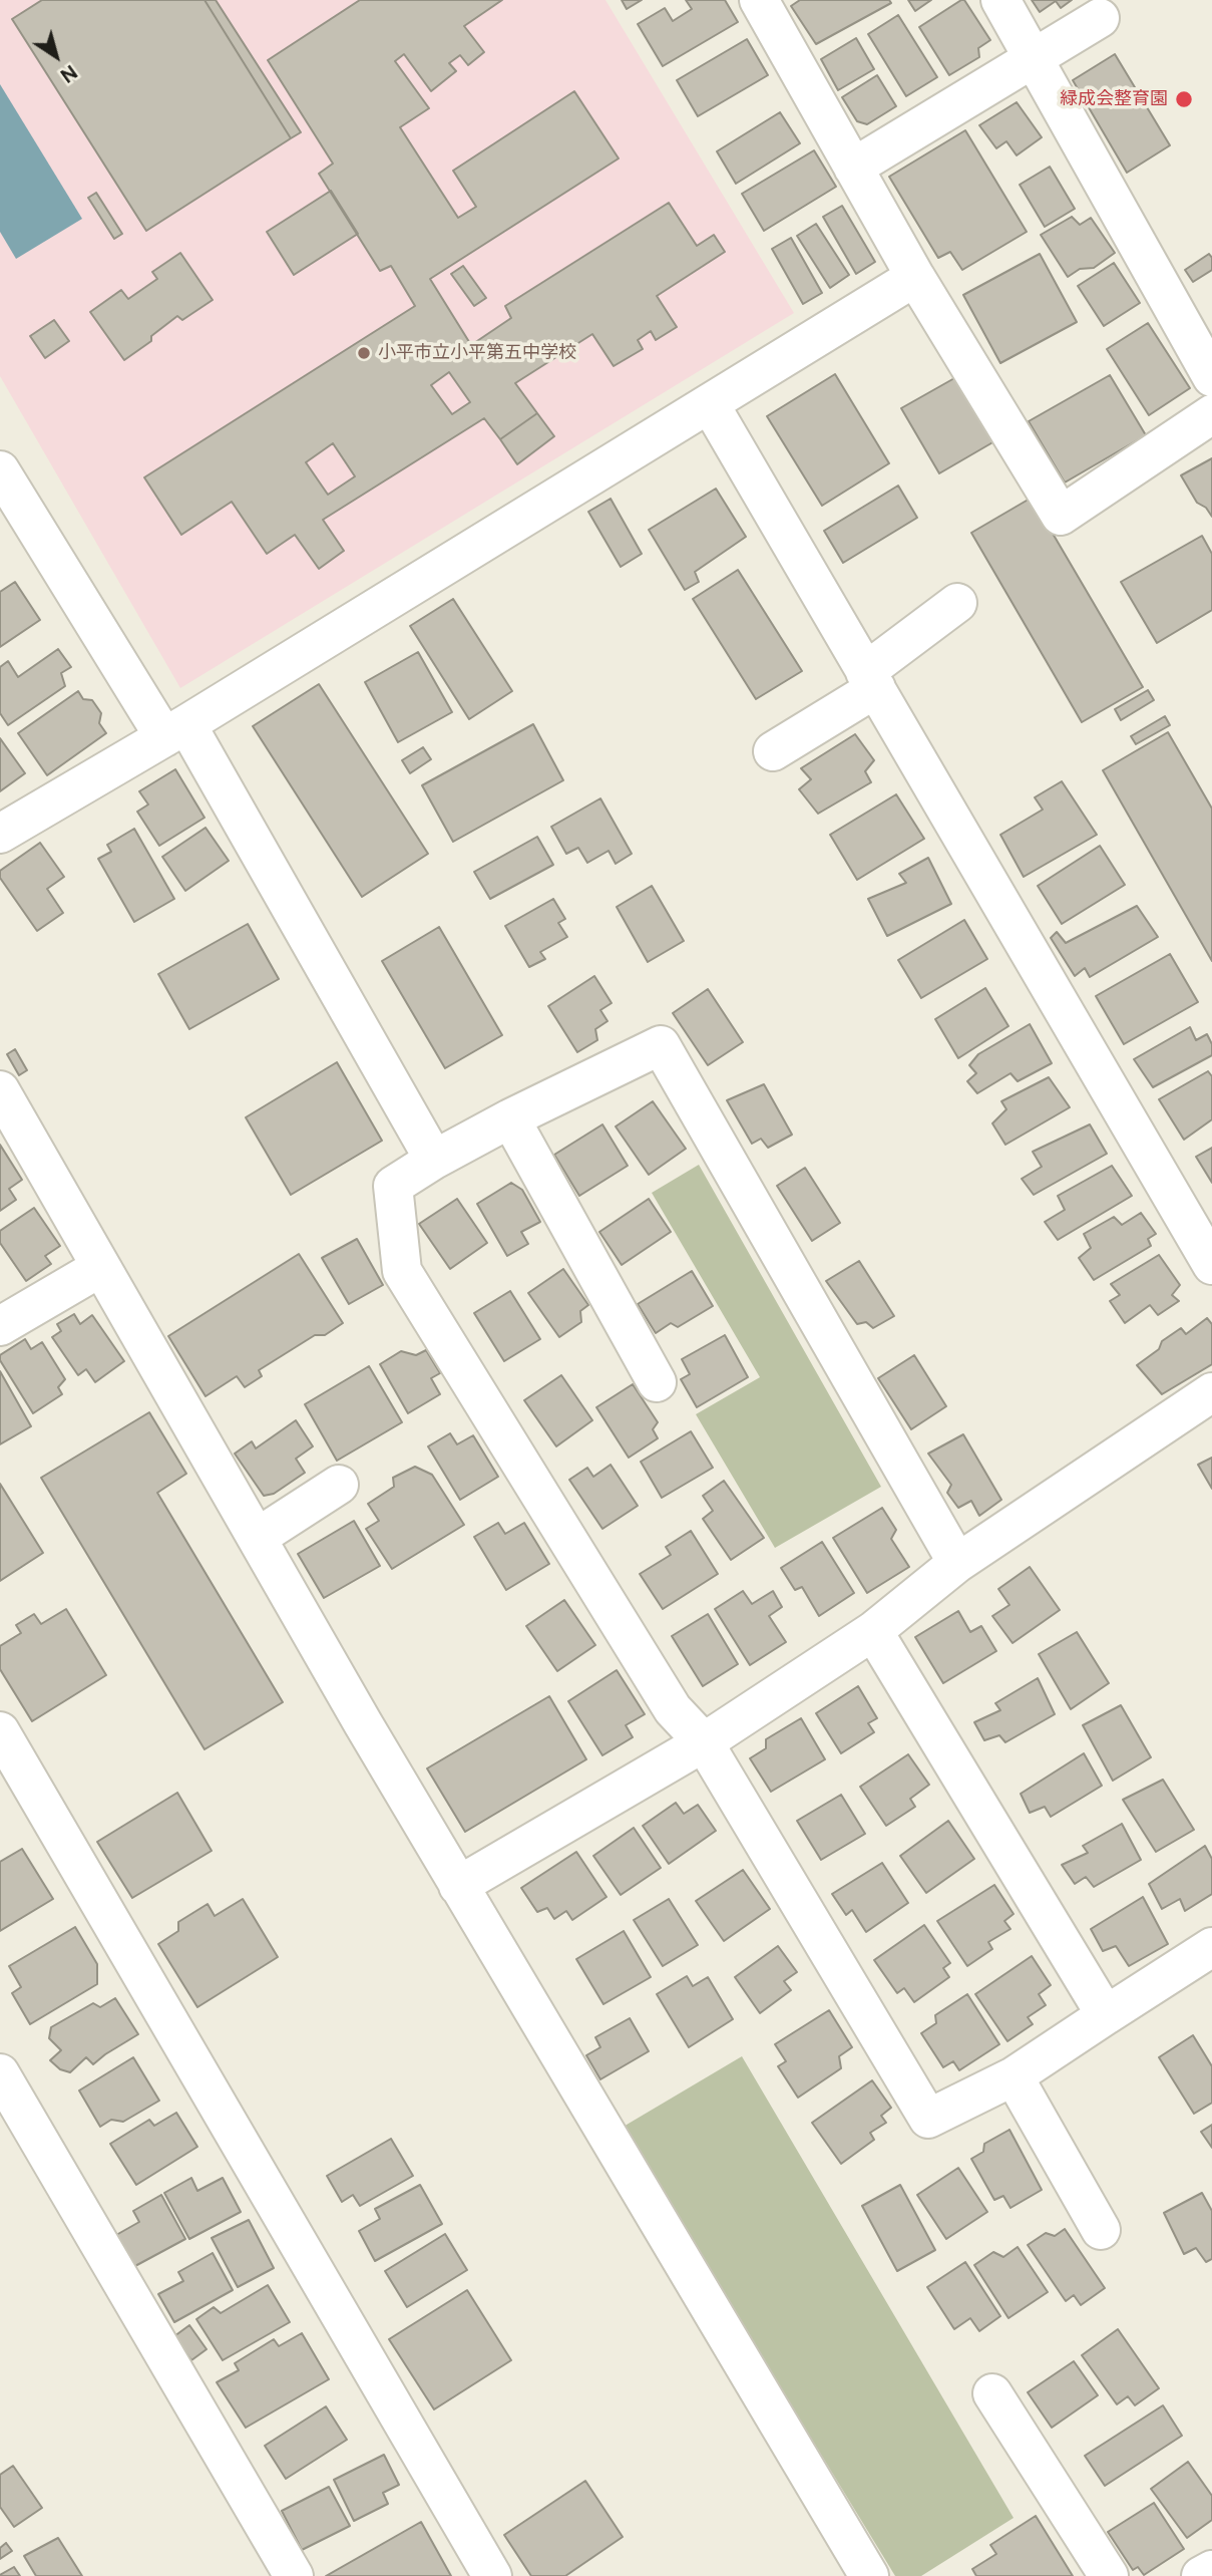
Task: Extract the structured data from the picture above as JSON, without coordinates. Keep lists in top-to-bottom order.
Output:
{
  "places": ["緑成会整育園", "小平市立小平第五中学校"],
  "north": "bottom right"
}
